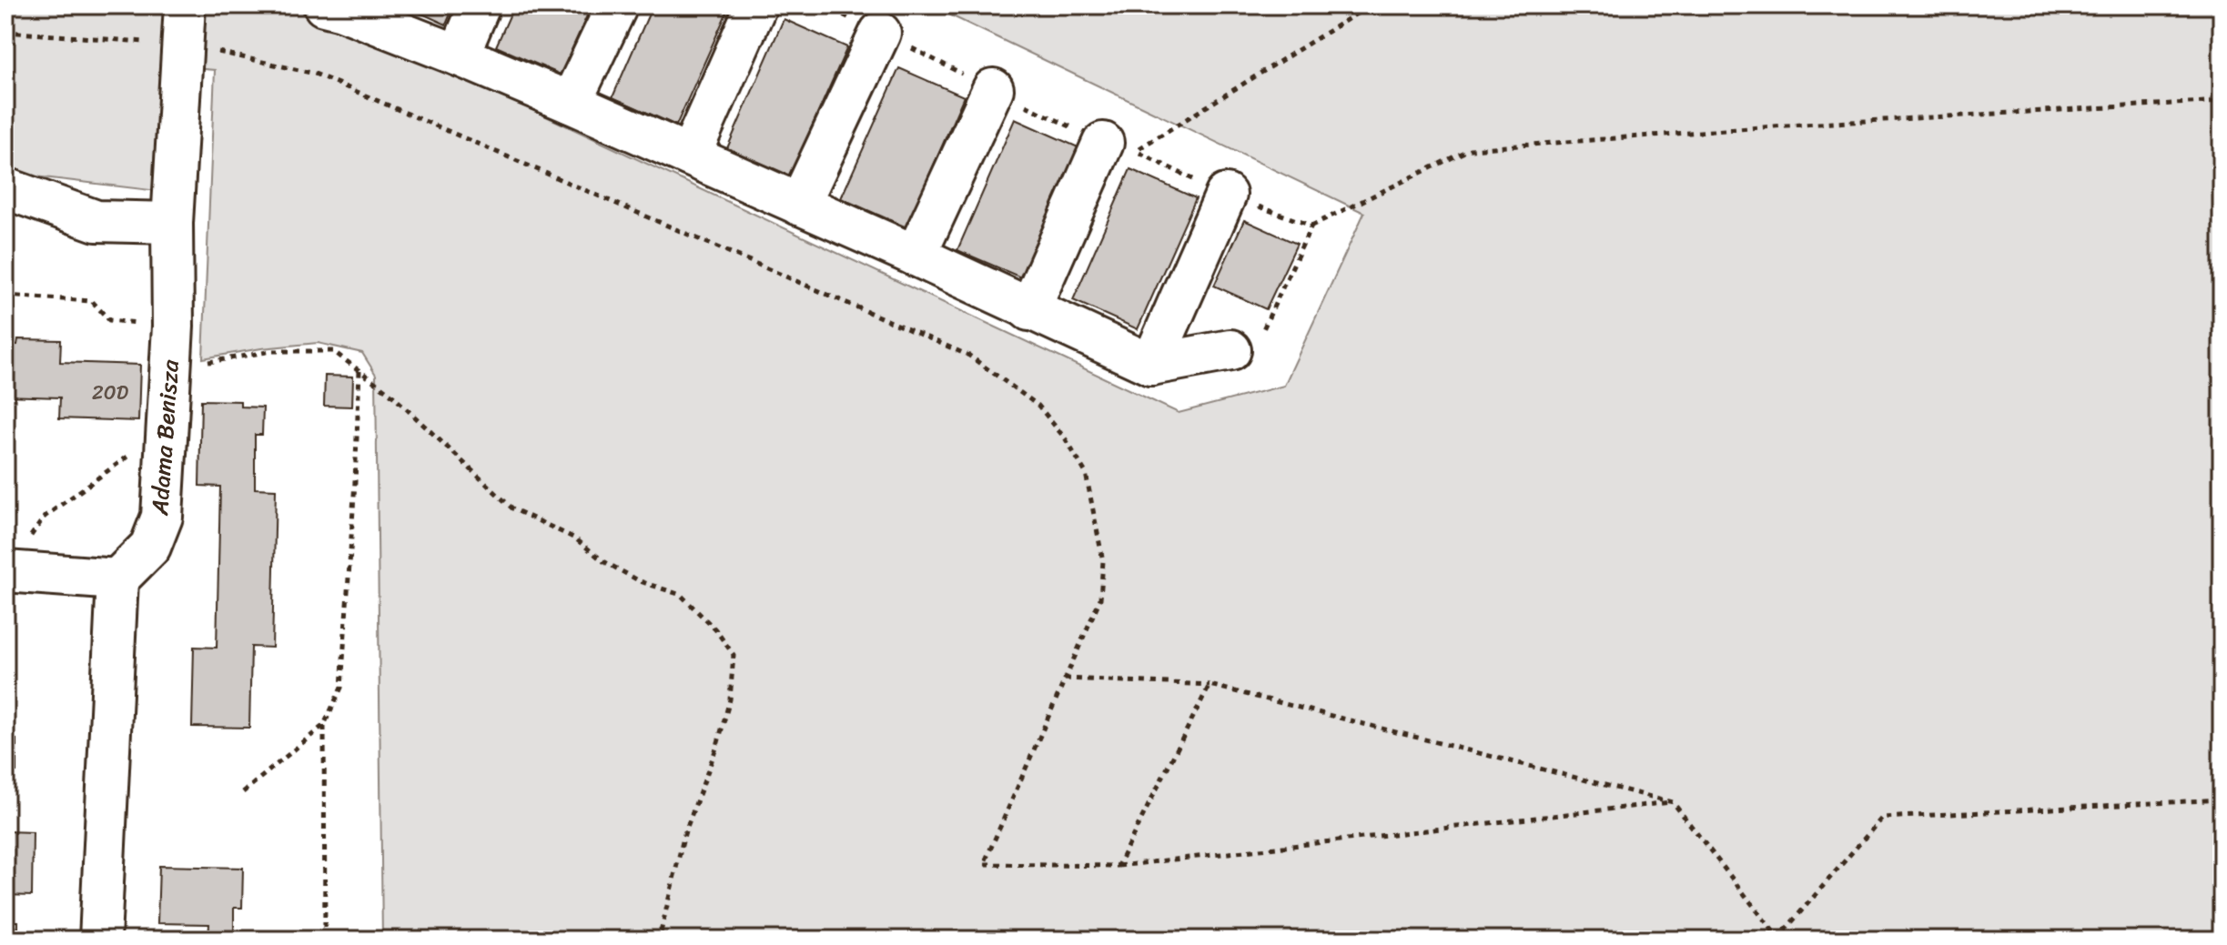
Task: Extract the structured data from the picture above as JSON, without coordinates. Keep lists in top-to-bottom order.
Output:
{
  "streets": {
    "street": ["Adama Benisza"]
  },
  "house_numbers": ["20D"]
}
